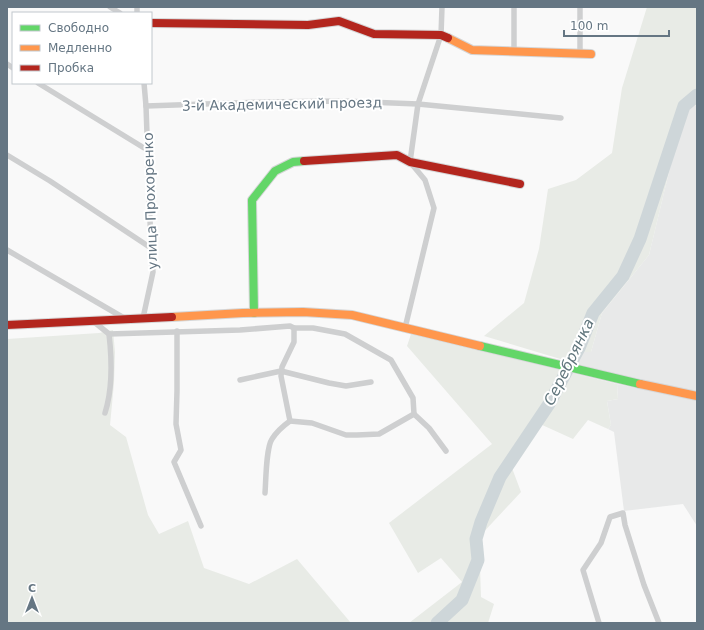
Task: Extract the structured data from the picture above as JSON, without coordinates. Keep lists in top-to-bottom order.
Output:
{
  "streets": {
    "street": ["3-й Академический проезд", "улица Прохоренко"]
  },
  "crossings": [
    ["3-й Академический проезд", "улица Прохоренко"]
  ],
  "water": ["Серебрянка"],
  "legend": ["Свободно", "Медленно", "Пробка"],
  "scale_bar": "100 m",
  "north": "top"
}
